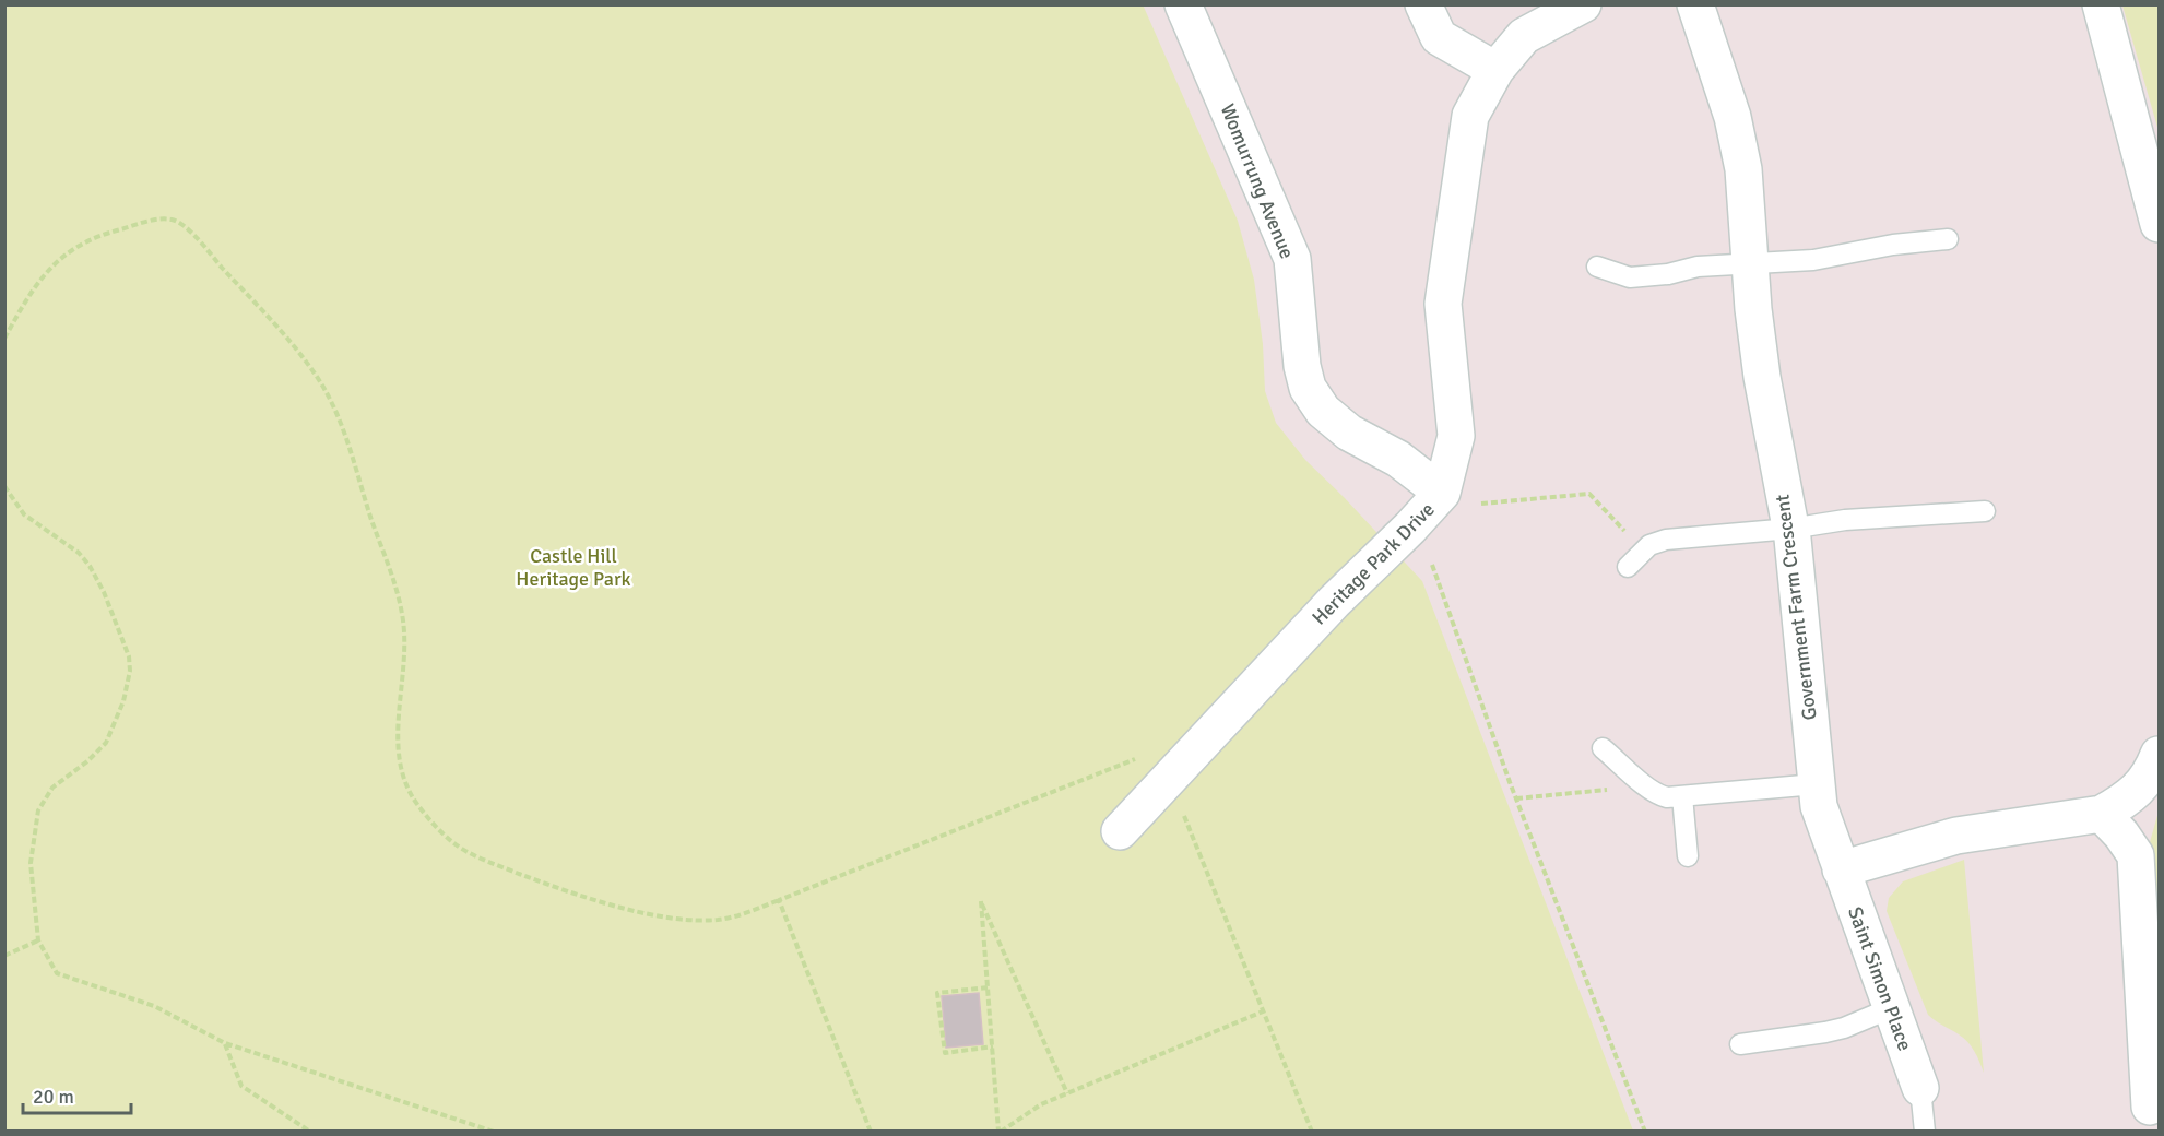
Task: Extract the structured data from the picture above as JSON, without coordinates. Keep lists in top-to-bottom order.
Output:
{
  "streets": {
    "street": [
      "Womurrung Avenue",
      "Heritage Park Drive",
      "Government Farm Crescent",
      "Saint Simon Place"
    ]
  },
  "crossings": [
    ["Womurrung Avenue", "Heritage Park Drive"],
    ["Government Farm Crescent", "Saint Simon Place"]
  ],
  "parks": ["Castle Hill Heritage Park"],
  "scale_bar": "20 m"
}
